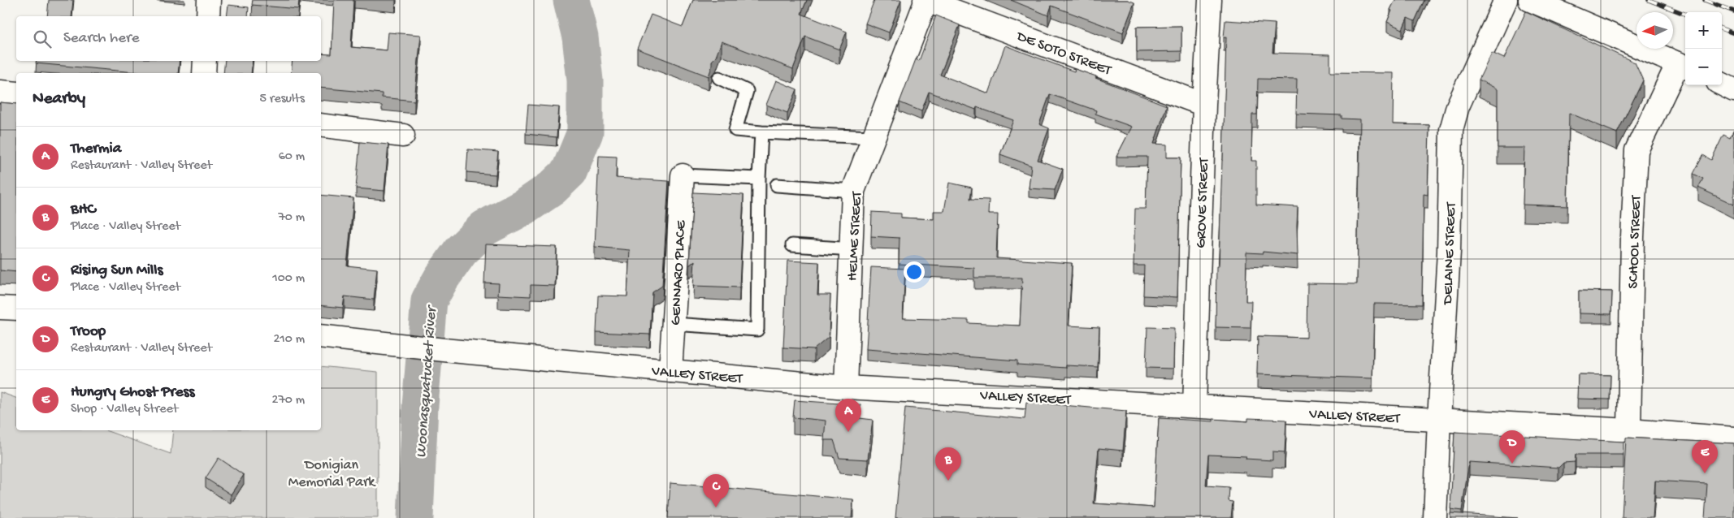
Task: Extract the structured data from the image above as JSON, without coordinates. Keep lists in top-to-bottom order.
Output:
{
  "streets": {
    "street": [
      "DE SOTO STREET",
      "GROVE STREET",
      "HELME STREET",
      "SCHOOL STREET",
      "DELAINE STREET",
      "GENNARO PLACE",
      "VALLEY STREET"
    ]
  },
  "crossings": [
    ["DE SOTO STREET", "GROVE STREET"],
    ["DE SOTO STREET", "HELME STREET"],
    ["GROVE STREET", "VALLEY STREET"],
    ["HELME STREET", "VALLEY STREET"],
    ["SCHOOL STREET", "VALLEY STREET"],
    ["DELAINE STREET", "VALLEY STREET"],
    ["GENNARO PLACE", "VALLEY STREET"]
  ],
  "water": ["Woonasquatucket River"],
  "parks": ["Donigian Memorial Park"],
  "north": "left",
  "page": {
    "map_buttons": ["+", "−"],
    "search": "Search here",
    "heading": ["Nearby", "5 results"],
    "list": [
      {
        "mark": "A",
        "name": "Thermia",
        "note": "Restaurant · Valley Street",
        "value": "60 m"
      },
      {
        "mark": "B",
        "name": "BHC",
        "note": "Place · Valley Street",
        "value": "70 m"
      },
      {
        "mark": "C",
        "name": "Rising Sun Mills",
        "note": "Place · Valley Street",
        "value": "100 m"
      },
      {
        "mark": "D",
        "name": "Troop",
        "note": "Restaurant · Valley Street",
        "value": "210 m"
      },
      {
        "mark": "E",
        "name": "Hungry Ghost Press",
        "note": "Shop · Valley Street",
        "value": "270 m"
      }
    ],
    "pins": [
      "A",
      "D",
      "E",
      "B",
      "C"
    ]
  }
}
